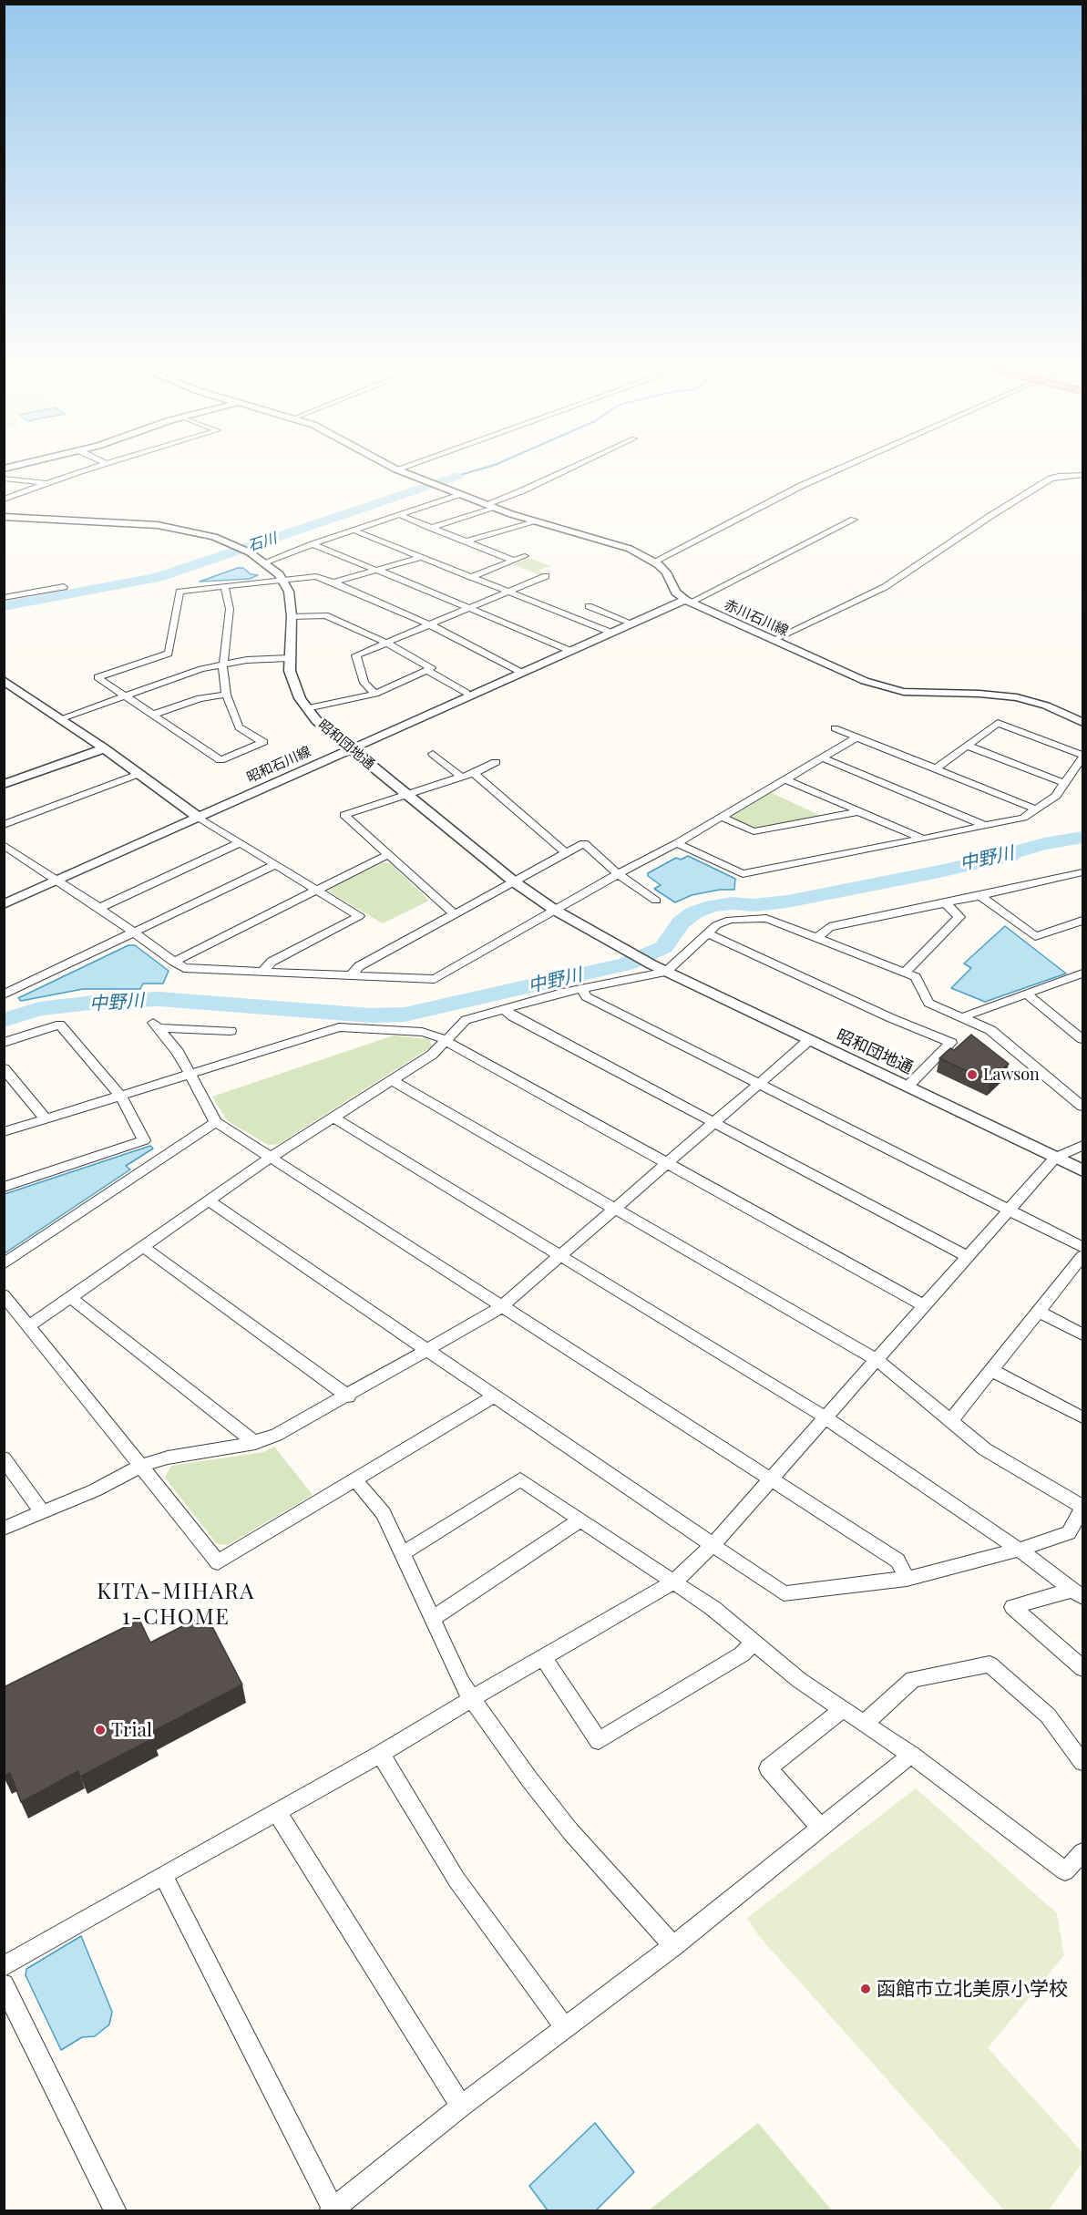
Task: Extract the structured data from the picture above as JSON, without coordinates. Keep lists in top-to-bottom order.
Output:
{
  "streets": {
    "street": ["赤川石川線", "昭和団地通", "昭和石川線"]
  },
  "crossings": [
    ["赤川石川線", "昭和石川線"],
    ["昭和団地通", "昭和石川線"]
  ],
  "districts": ["KITA-MIHARA 1-CHOME"],
  "water": ["石川", "中野川"],
  "places": ["Lawson", "Trial", "函館市立北美原小学校"]
}
